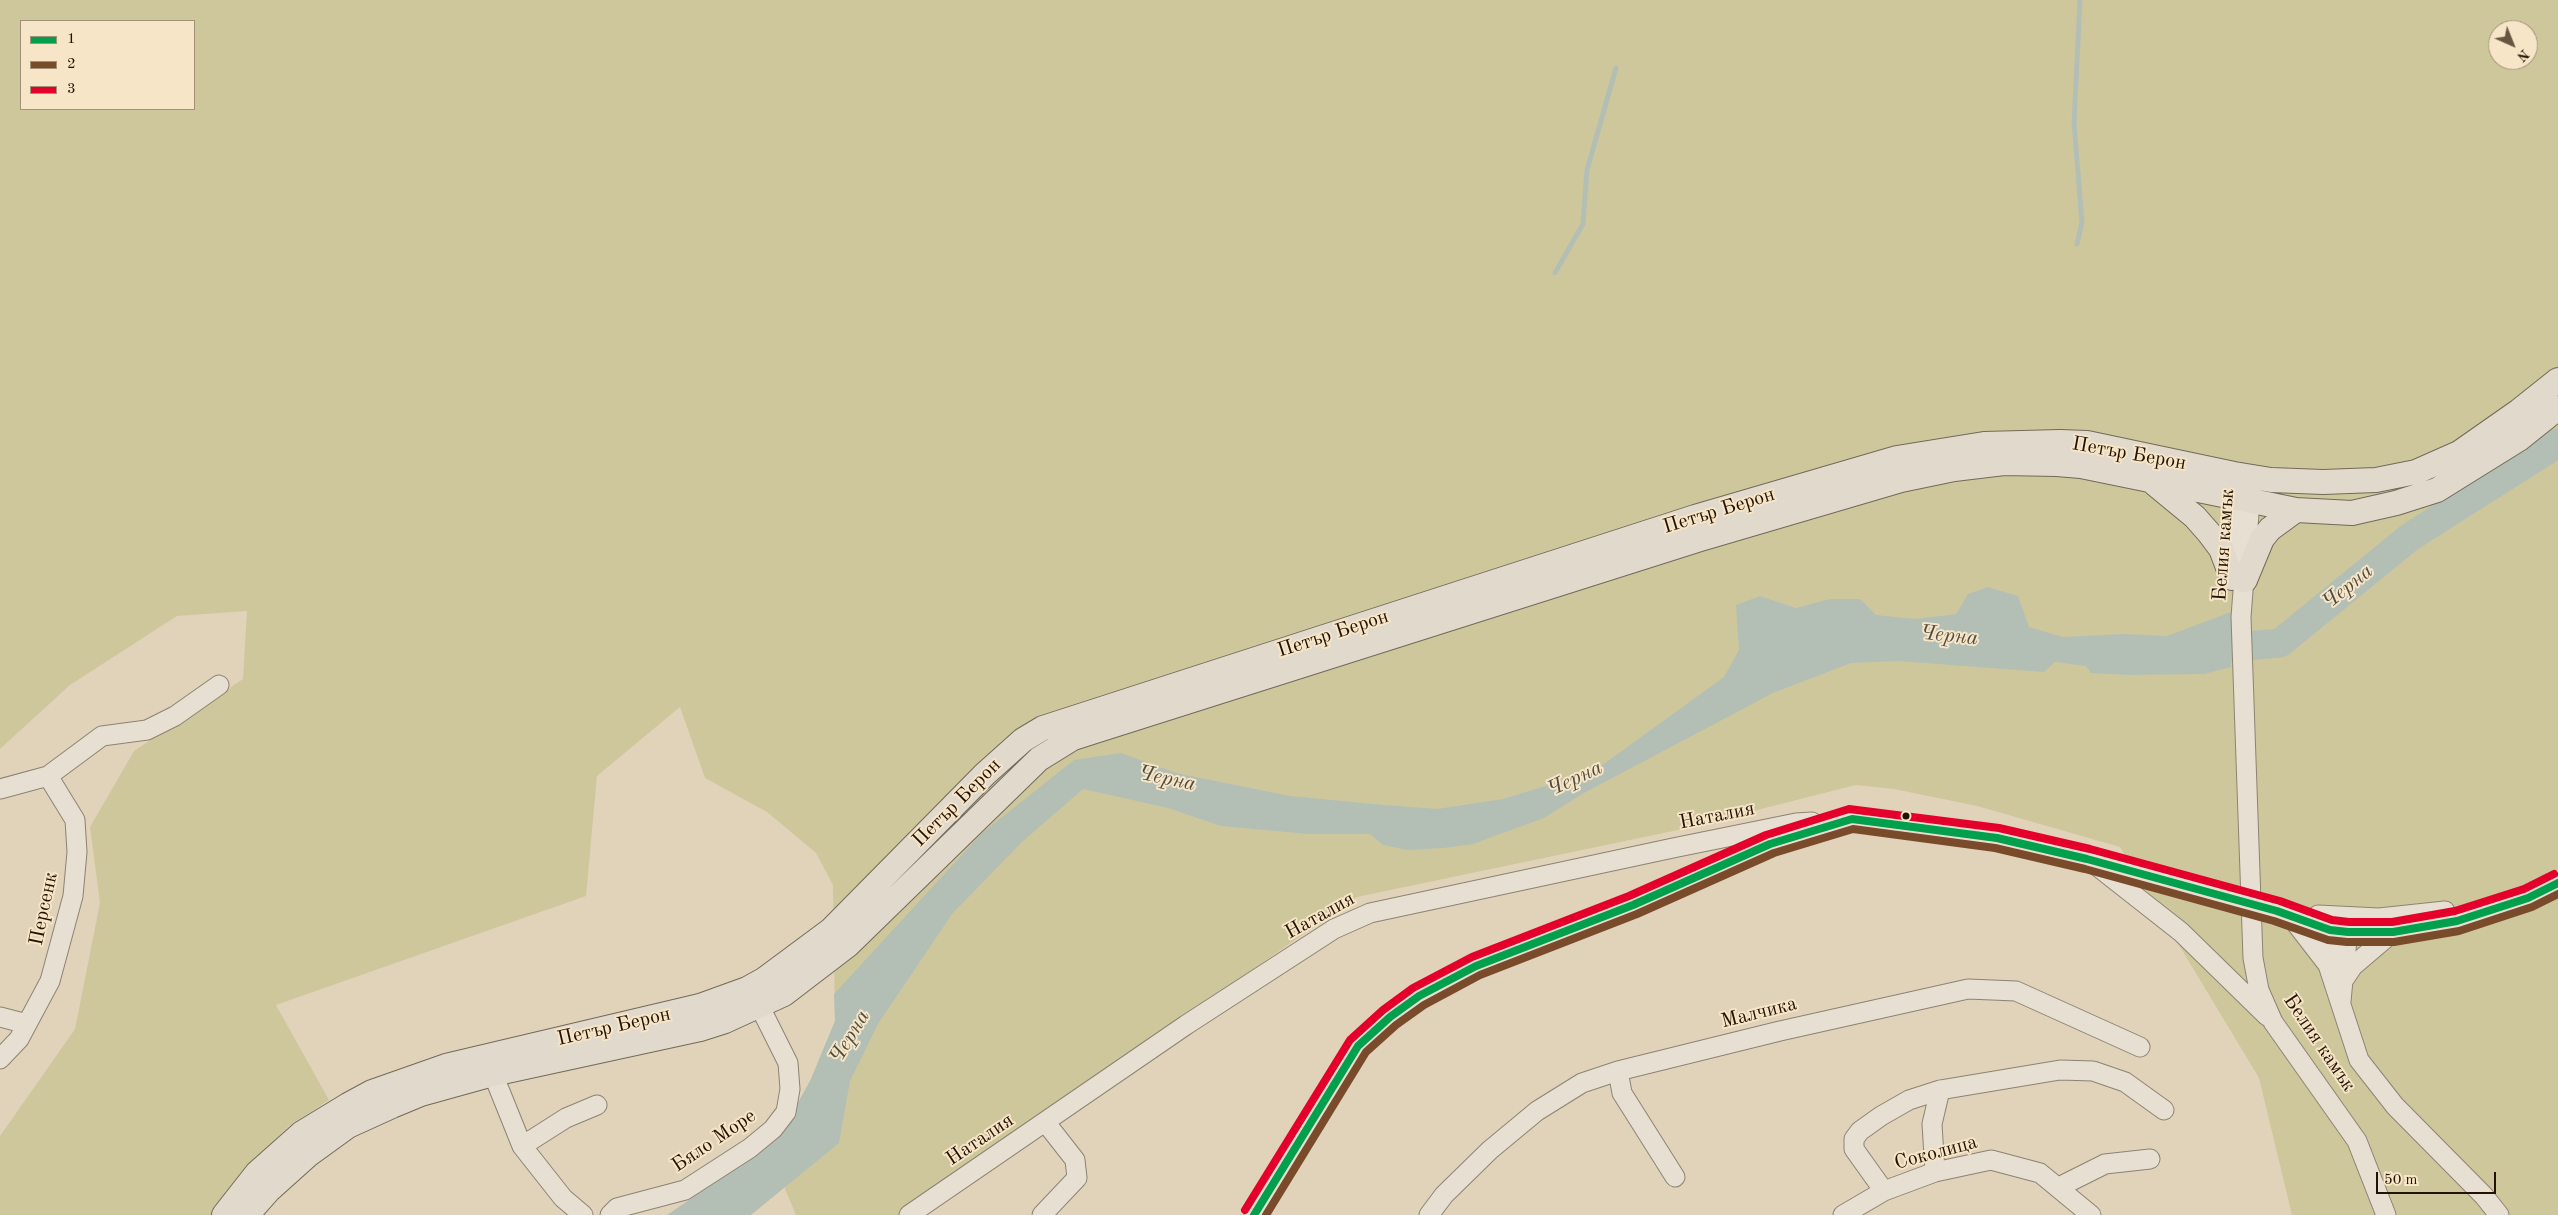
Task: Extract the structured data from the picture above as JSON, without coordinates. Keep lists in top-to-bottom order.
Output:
{
  "streets": {
    "main road": ["Петър Берон"],
    "street": [
      "Белия камък",
      "Наталия",
      "Персенк",
      "Малчика",
      "Бяло Море",
      "Соколица"
    ]
  },
  "crossings": [
    ["Петър Берон", "Белия камък"],
    ["Петър Берон", "Бяло Море"]
  ],
  "water": ["Черна"],
  "lines": ["transit line 3", "transit line 1", "transit line 2"],
  "legend": ["1", "2", "3"],
  "scale_bar": "50 m",
  "north": "bottom right"
}
